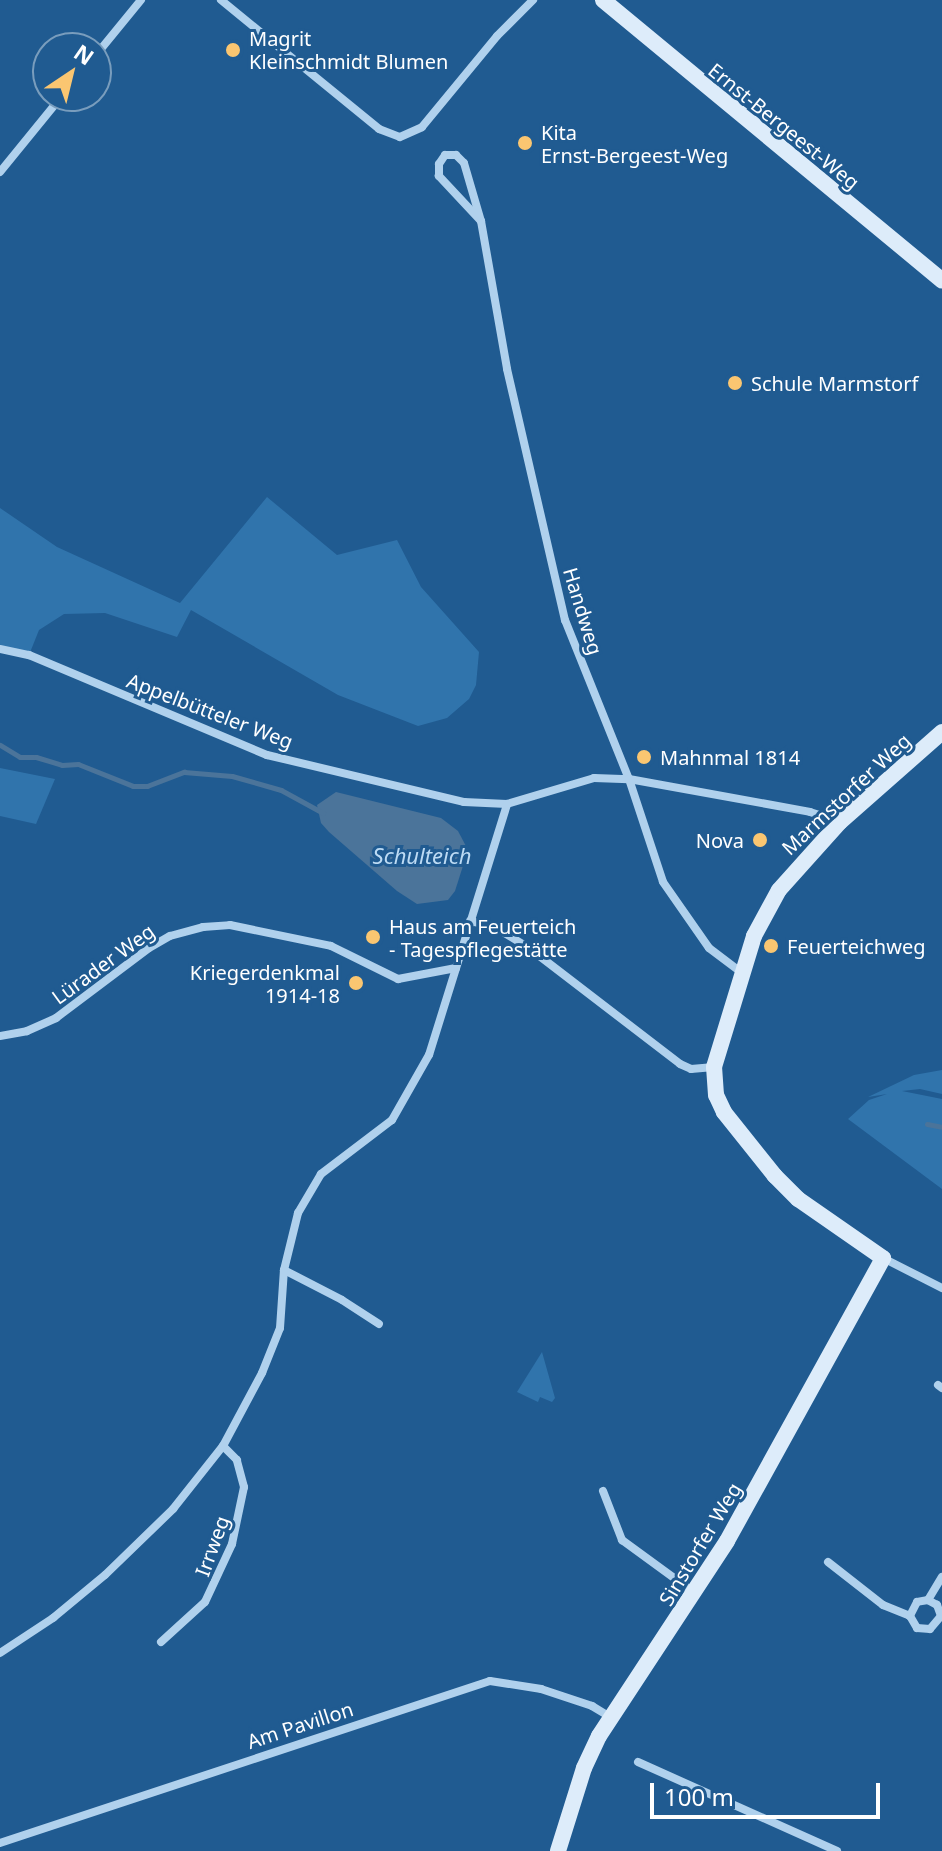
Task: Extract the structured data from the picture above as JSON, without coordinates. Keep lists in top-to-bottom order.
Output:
{
  "streets": {
    "street": [
      "Ernst-Bergeest-Weg",
      "Handweg",
      "Appelbütteler Weg",
      "Marmstorfer Weg",
      "Lürader Weg",
      "Sinstorfer Weg",
      "Irrweg",
      "Am Pavillon"
    ]
  },
  "crossings": [
    ["Handweg", "Marmstorfer Weg"],
    ["Sinstorfer Weg", "Am Pavillon"]
  ],
  "water": ["Schulteich"],
  "places": [
    "Magrit Kleinschmidt Blumen",
    "Kita Ernst-Bergeest-Weg",
    "Schule Marmstorf",
    "Mahnmal 1814",
    "Nova",
    "Haus am Feuerteich - Tagespflegestätte",
    "Feuerteichweg",
    "Kriegerdenkmal 1914-18"
  ],
  "scale_bar": "100 m",
  "north": "top right"
}
